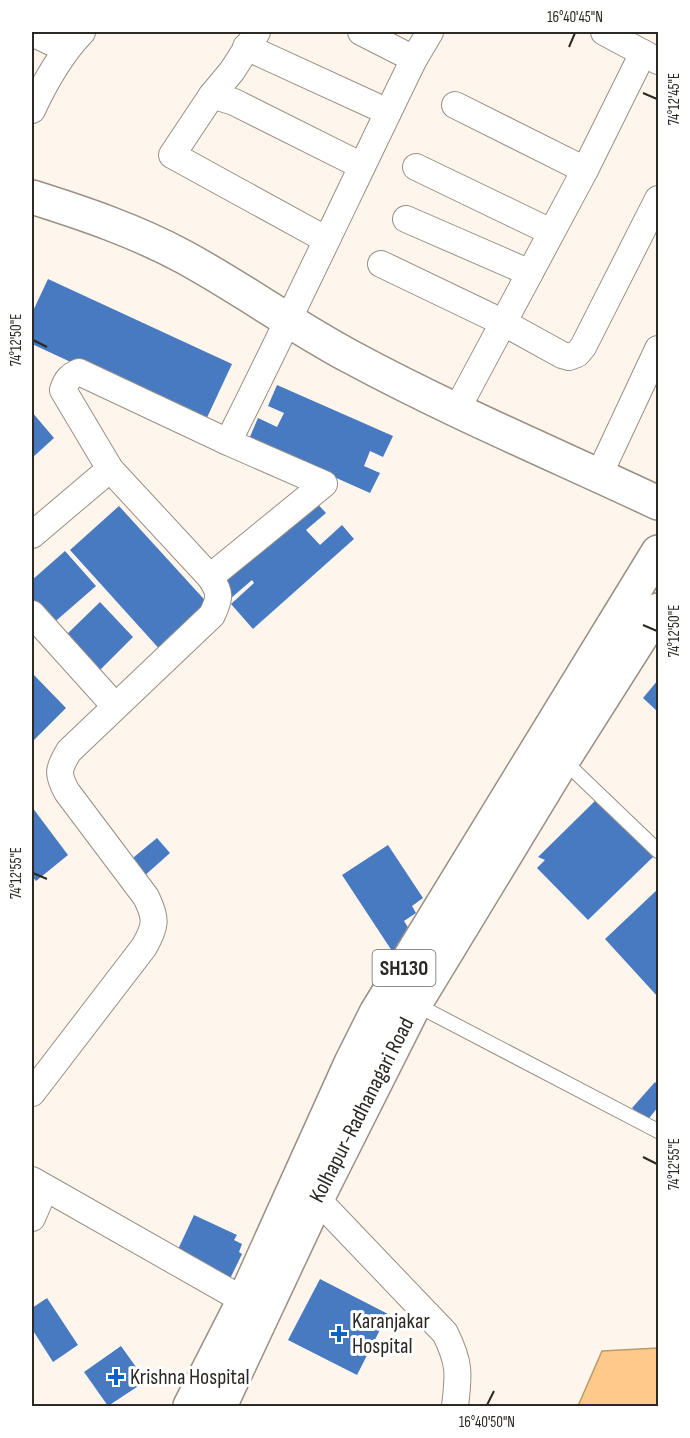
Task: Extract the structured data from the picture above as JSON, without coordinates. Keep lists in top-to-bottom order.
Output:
{
  "streets": {
    "main road": ["SH130", "Kolhapur-Radhanagari Road"]
  },
  "crossings": [
    ["SH130", "Kolhapur-Radhanagari Road"]
  ],
  "places": {
    "health": ["Karanjakar Hospital", "Krishna Hospital"]
  },
  "coordinates": [
    "16°40'45\"N",
    "74°12'45\"E",
    "74°12'50\"E",
    "74°12'55\"E",
    "16°40'50\"N"
  ]
}
